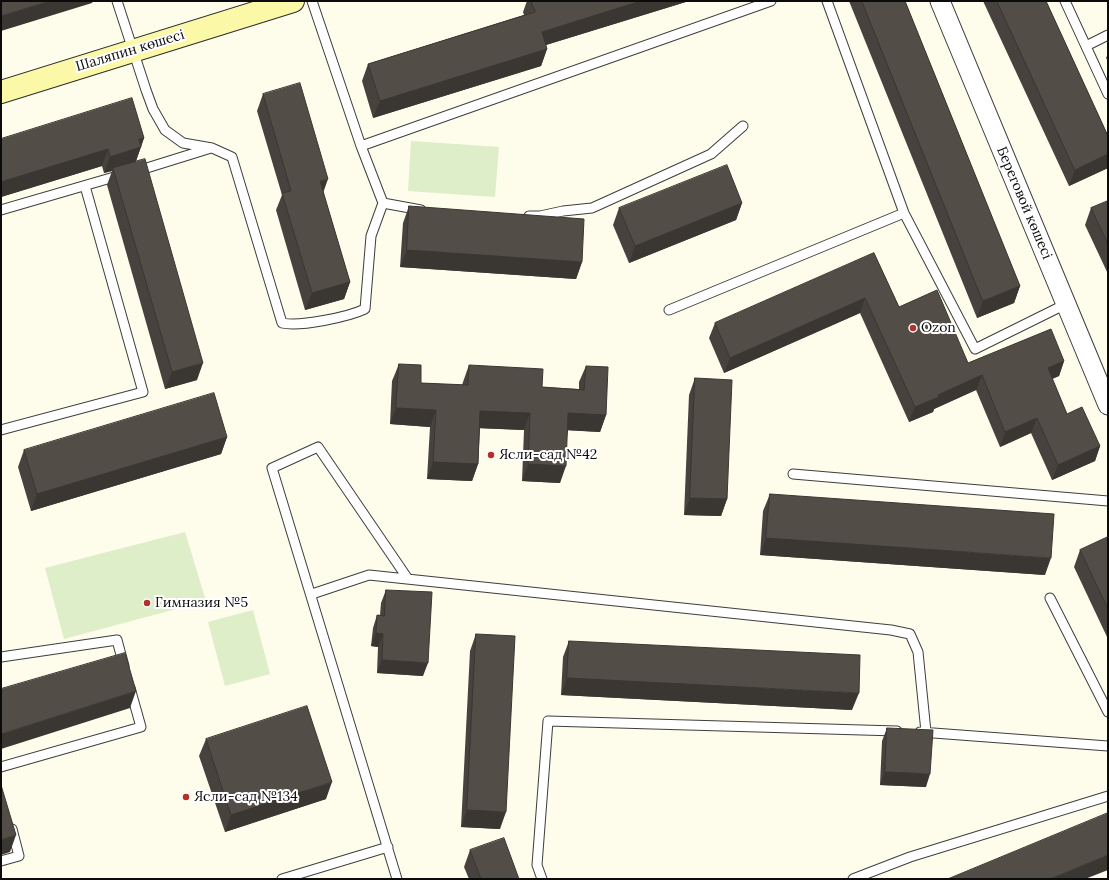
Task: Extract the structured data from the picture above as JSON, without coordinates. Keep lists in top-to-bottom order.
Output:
{
  "streets": {
    "main road": ["Шаляпин көшесі"],
    "street": ["Береговой көшесі"]
  },
  "places": [
    "Ozon",
    "Ясли-сад №42",
    "Гимназия №5",
    "Ясли-сад №134"
  ]
}
